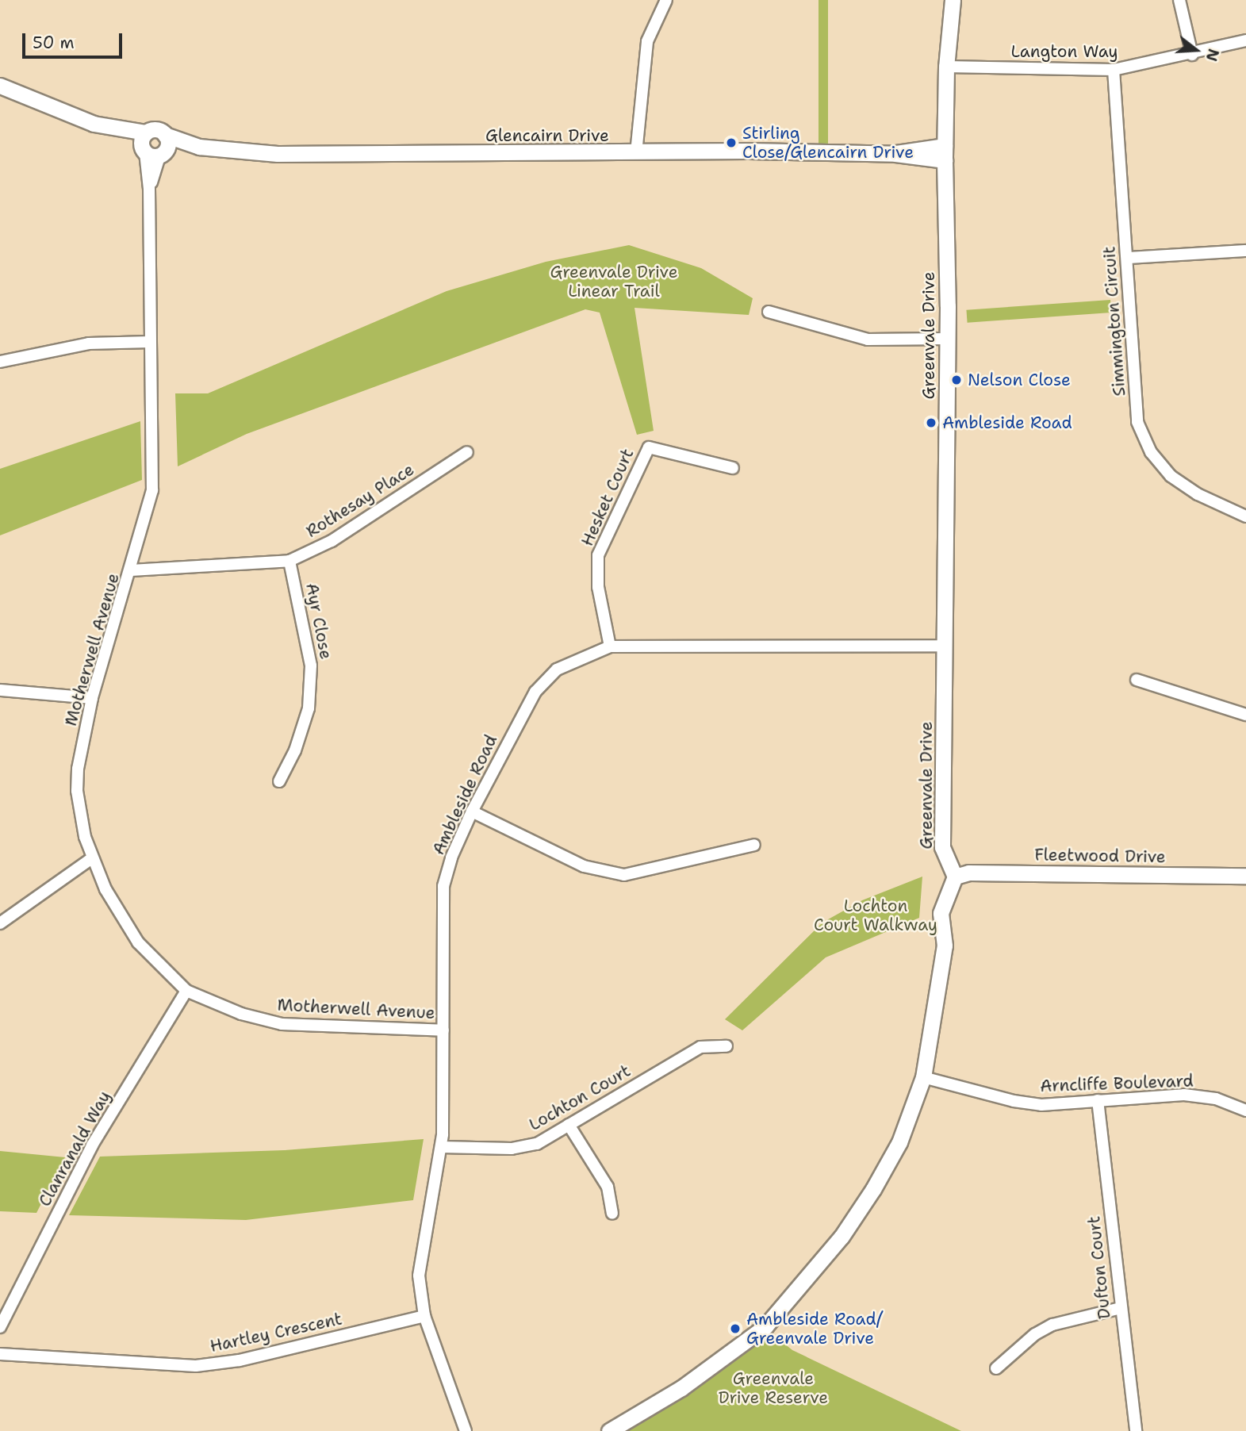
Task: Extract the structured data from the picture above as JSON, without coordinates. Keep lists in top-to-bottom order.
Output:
{
  "streets": {
    "street": [
      "Langton Way",
      "Glencairn Drive",
      "Simmington Circuit",
      "Greenvale Drive",
      "Hesket Court",
      "Rothesay Place",
      "Ayr Close",
      "Motherwell Avenue",
      "Ambleside Road",
      "Fleetwood Drive",
      "Arncliffe Boulevard",
      "Lochton Court",
      "Clanranald Way",
      "Dufton Court",
      "Hartley Crescent"
    ]
  },
  "crossings": [
    ["Langton Way", "Simmington Circuit"],
    ["Langton Way", "Greenvale Drive"],
    ["Glencairn Drive", "Greenvale Drive"],
    ["Glencairn Drive", "Motherwell Avenue"],
    ["Greenvale Drive", "Ambleside Road"],
    ["Greenvale Drive", "Fleetwood Drive"],
    ["Hesket Court", "Ambleside Road"],
    ["Rothesay Place", "Ayr Close"],
    ["Rothesay Place", "Motherwell Avenue"],
    ["Motherwell Avenue", "Ambleside Road"],
    ["Motherwell Avenue", "Clanranald Way"],
    ["Ambleside Road", "Lochton Court"],
    ["Ambleside Road", "Hartley Crescent"],
    ["Arncliffe Boulevard", "Dufton Court"]
  ],
  "parks": ["Greenvale Drive Linear Trail", "Lochton Court Walkway", "Greenvale Drive Reserve"],
  "places": [
    "Stirling Close/Glencairn Drive",
    "Nelson Close",
    "Ambleside Road",
    "Ambleside Road/ Greenvale Drive"
  ],
  "scale_bar": "50 m",
  "north": "right"
}
